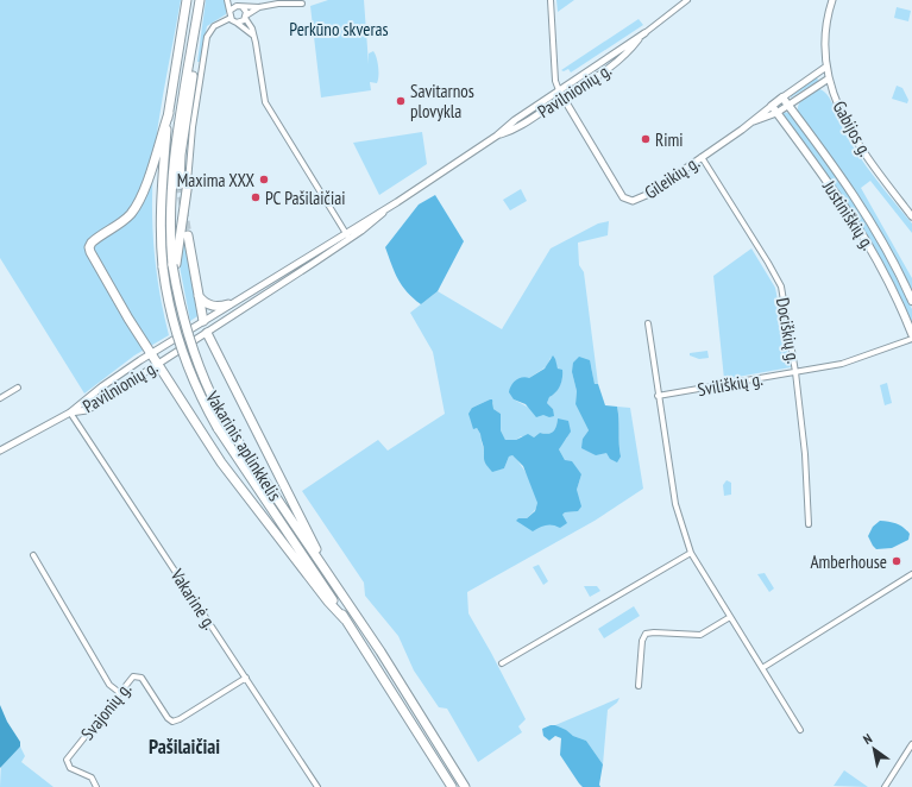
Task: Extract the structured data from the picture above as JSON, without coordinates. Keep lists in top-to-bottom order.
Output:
{
  "streets": {
    "highway": ["Vakarinis aplinkkelis"],
    "main road": ["Gileikių g.", "Justiniškių g."],
    "street": [
      "Pavilnionių g.",
      "Gabijos g.",
      "Dociškių g.",
      "Sviliškių g.",
      "Vakarinė g.",
      "Svajonių g."
    ]
  },
  "crossings": [
    ["Pavilnionių g.", "Gileikių g."],
    ["Pavilnionių g.", "Vakarinė g."],
    ["Gabijos g.", "Gileikių g."],
    ["Gileikių g.", "Justiniškių g."],
    ["Gileikių g.", "Dociškių g."],
    ["Dociškių g.", "Sviliškių g."],
    ["Vakarinė g.", "Svajonių g."]
  ],
  "districts": ["Pašilaičiai"],
  "parks": ["Perkūno skveras"],
  "places": [
    "Savitarnos plovykla",
    "Rimi",
    "Maxima XXX",
    "PC Pašilaičiai",
    "Amberhouse"
  ],
  "north": "top left"
}
